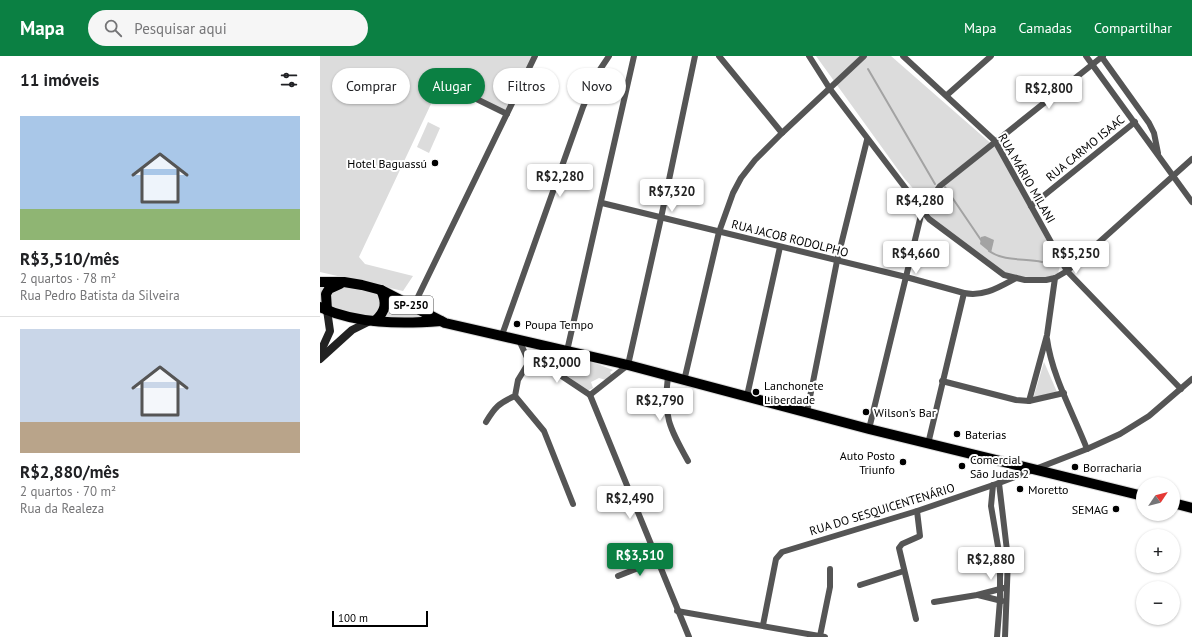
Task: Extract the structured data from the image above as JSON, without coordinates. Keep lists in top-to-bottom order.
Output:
{
  "streets": {
    "main road": ["SP-250"],
    "street": [
      "RUA CARMO ISAAC",
      "RUA MÁRIO MILANI",
      "RUA JACOB RODOLPHO",
      "RUA DO SESQUICENTENÁRIO"
    ]
  },
  "crossings": [
    ["RUA CARMO ISAAC", "RUA MÁRIO MILANI"],
    ["RUA MÁRIO MILANI", "RUA DO SESQUICENTENÁRIO"],
    ["SP-250", "RUA DO SESQUICENTENÁRIO"]
  ],
  "places": [
    "Hotel Baguassú",
    "Poupa Tempo",
    "Lanchonete Liberdade",
    "Wilson's Bar",
    "Baterias",
    "Auto Posto Triunfo",
    "Comercial São Judas 2",
    "Borracharia",
    "Moretto",
    "SEMAG"
  ],
  "scale_bar": "100 m",
  "north": "top right",
  "page": {
    "header": "Mapa",
    "search": "Pesquisar aqui",
    "nav": ["Mapa", "Camadas", "Compartilhar"],
    "heading": "11 imóveis",
    "chip": [
      "Comprar",
      "Alugar",
      "Filtros",
      "Novo"
    ],
    "price": [
      "R$2,800",
      "R$2,280",
      "R$7,320",
      "R$4,280",
      "R$4,660",
      "R$5,250",
      "R$2,000",
      "R$2,790",
      "R$2,490",
      "R$3,510",
      "R$2,880"
    ],
    "list": [
      {
        "name": "R$3,510/mês",
        "note": "2 quartos · 78 m² · Rua Pedro Batista da Silveira"
      },
      {
        "name": "R$2,880/mês",
        "note": "2 quartos · 70 m² · Rua da Realeza"
      }
    ],
    "map_buttons": ["+", "−"],
    "scale": "100 m"
  }
}
